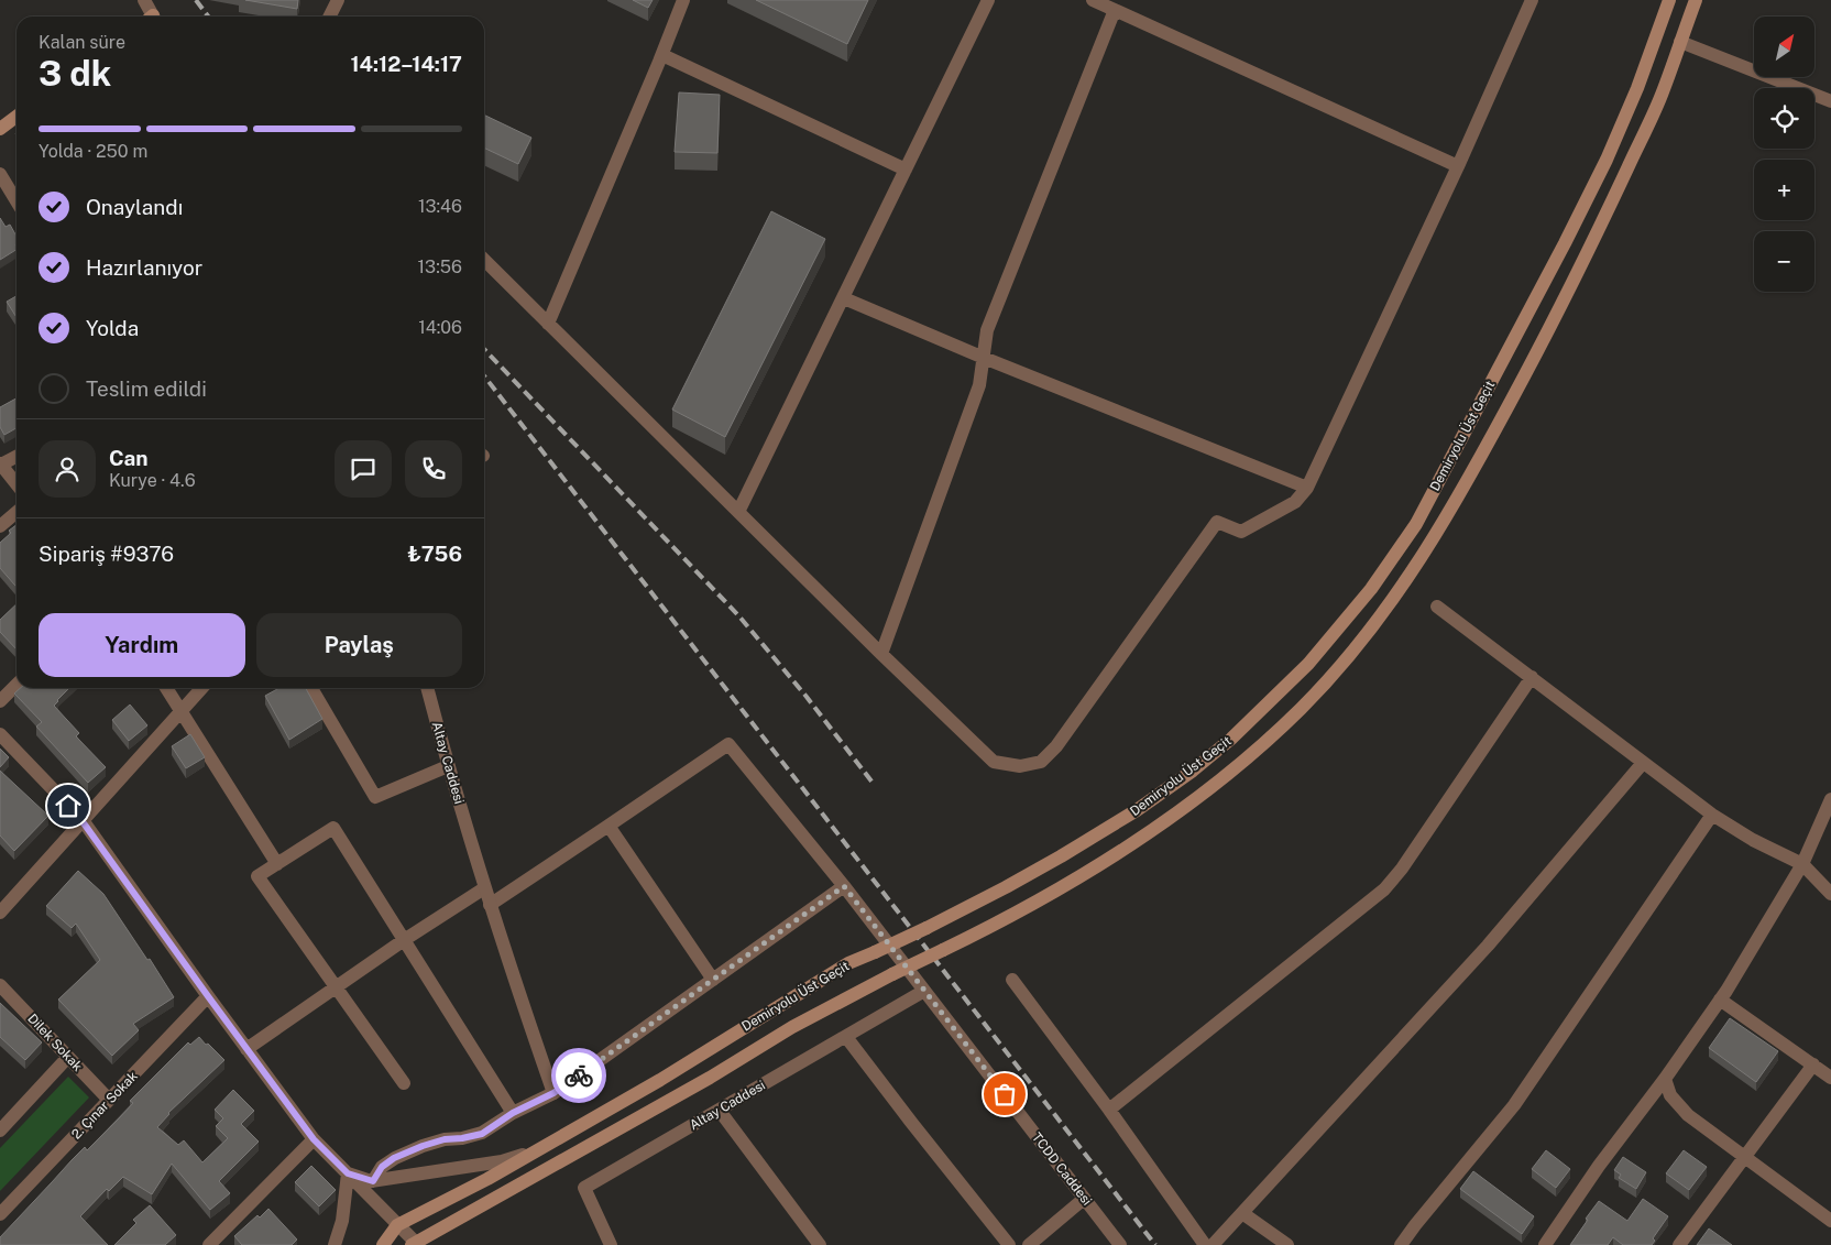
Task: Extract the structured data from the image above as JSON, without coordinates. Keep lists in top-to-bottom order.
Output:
{
  "streets": {
    "main road": ["Demiryolu Üst Geçit"],
    "street": [
      "Altay Caddesi",
      "Dilek Sokak",
      "2. Çınar Sokak",
      "TCDD Caddesi"
    ]
  },
  "crossings": [
    ["Altay Caddesi", "TCDD Caddesi"],
    ["Dilek Sokak", "2. Çınar Sokak"]
  ],
  "north": "top right",
  "page": {
    "map_buttons": ["+", "−"],
    "heading": ["3 dk", "Kalan süre", "14:12–14:17"],
    "panel": [
      "Can",
      "Kurye · 4.6",
      "Sipariş #9376",
      "₺756"
    ],
    "bar": "Yolda · 250 m",
    "list": [
      ["Onaylandı", "13:46"],
      ["Hazırlanıyor", "13:56"],
      ["Yolda", "14:06"],
      "Teslim edildi"
    ],
    "buttons": ["Yardım", "Paylaş"]
  }
}
